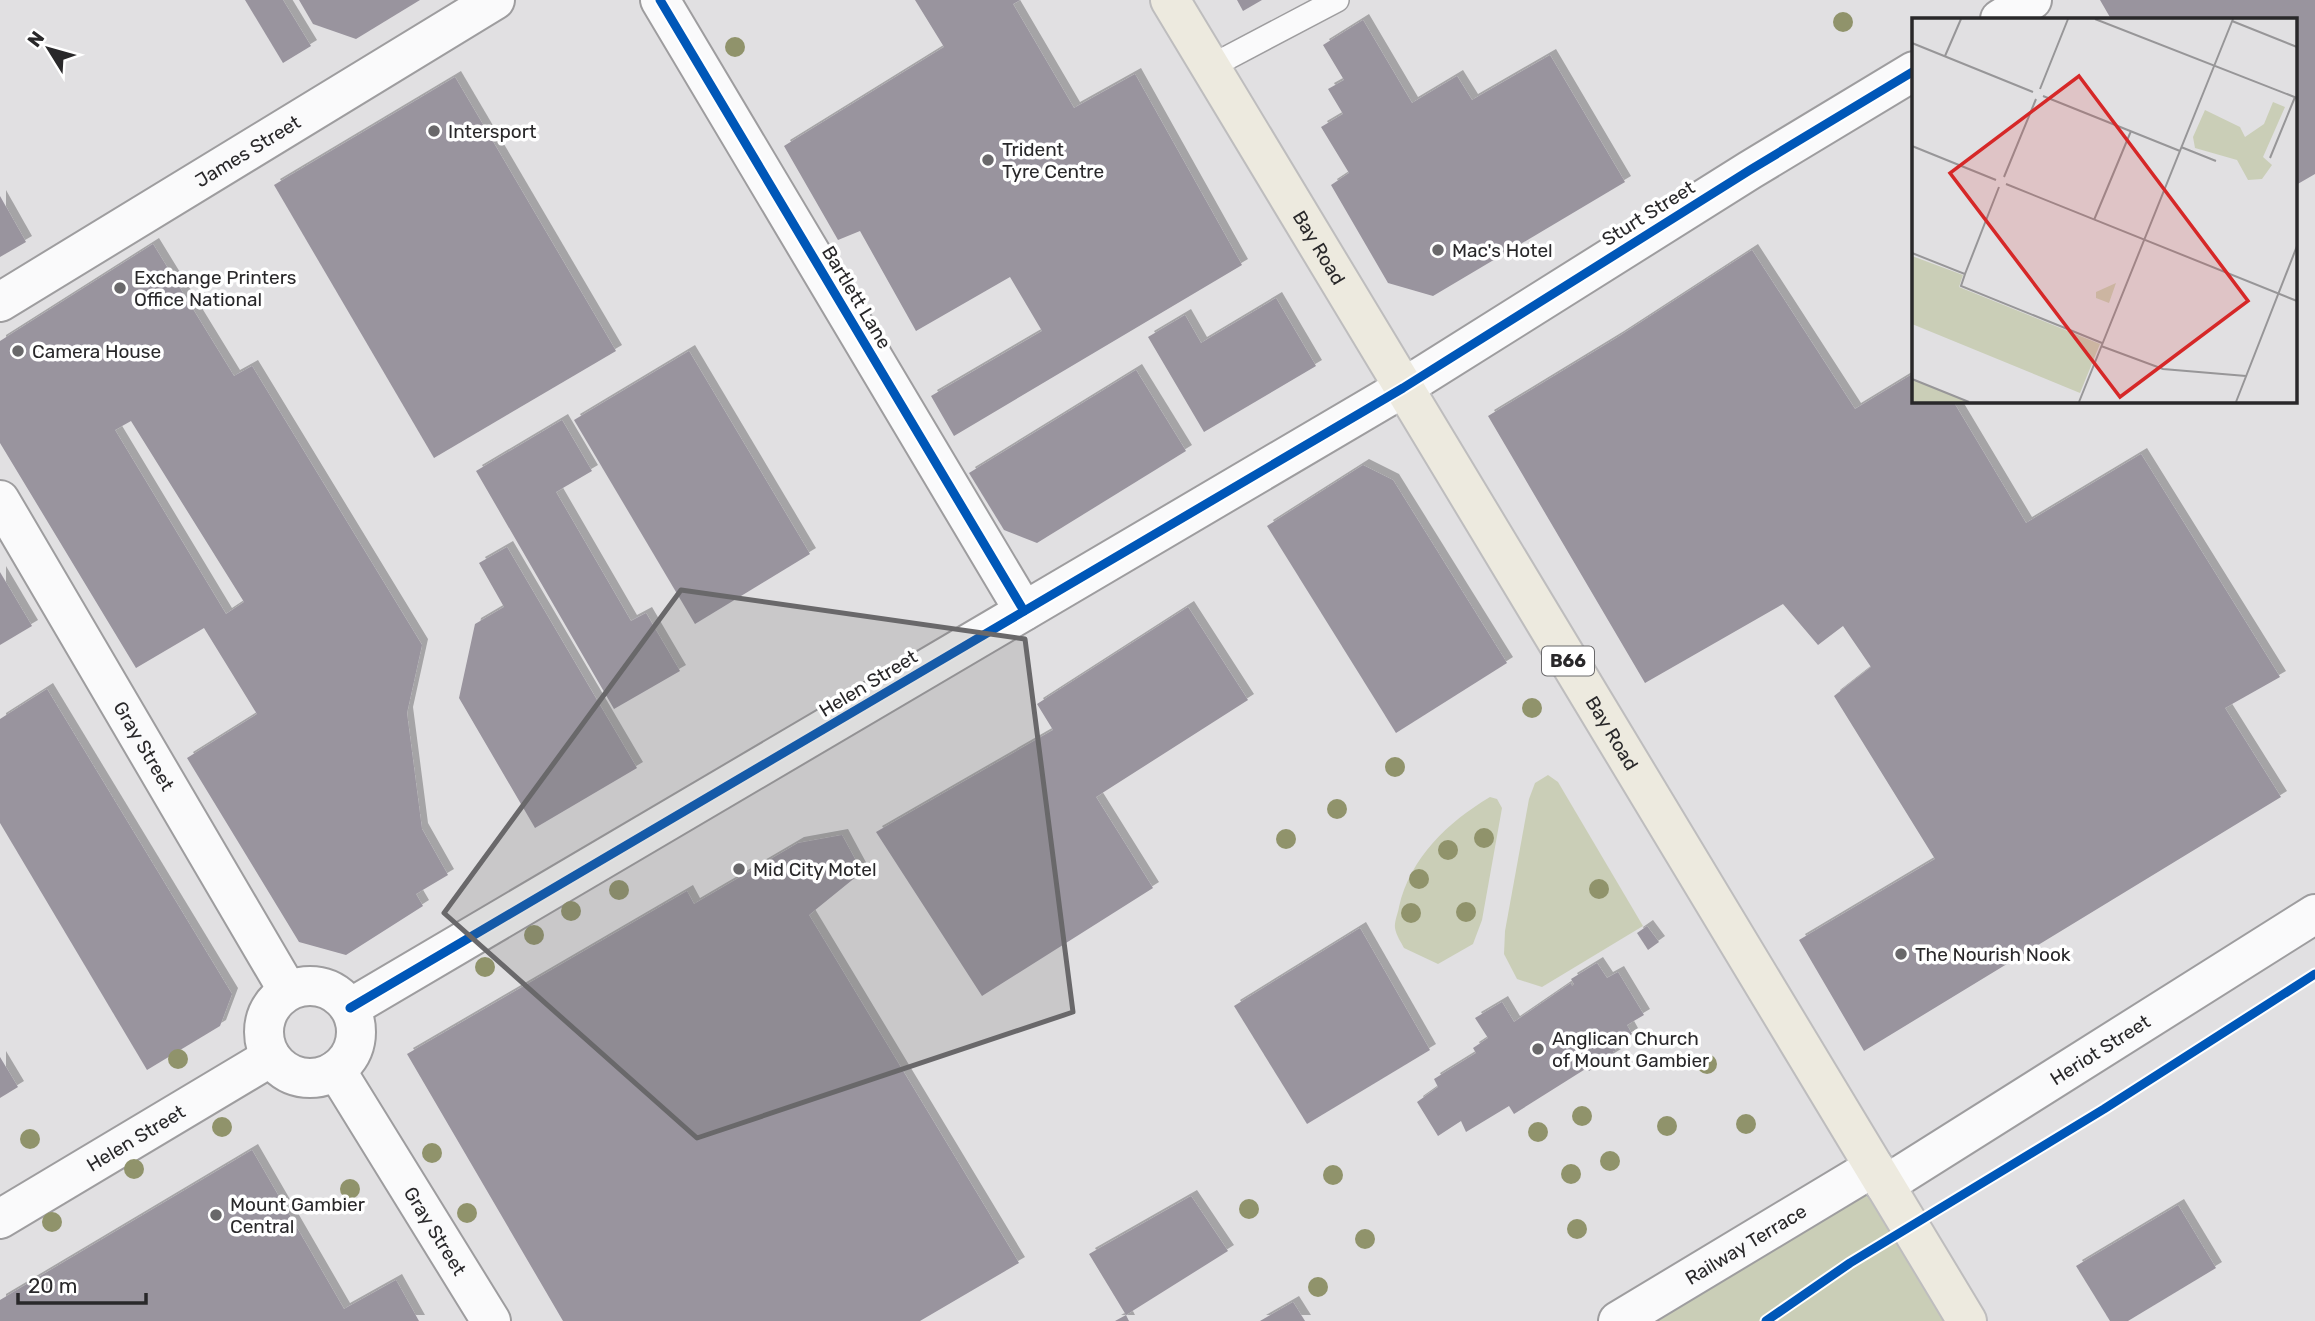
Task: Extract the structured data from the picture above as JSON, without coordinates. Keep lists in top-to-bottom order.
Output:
{
  "streets": {
    "main road": ["Bay Road", "B66"],
    "street": [
      "James Street",
      "Sturt Street",
      "Bartlett Lane",
      "Helen Street",
      "Gray Street",
      "Heriot Street",
      "Railway Terrace"
    ]
  },
  "crossings": [
    ["Sturt Street", "Bay Road"],
    ["Sturt Street", "Helen Street"],
    ["Bay Road", "Helen Street"],
    ["Bay Road", "Heriot Street"],
    ["Bay Road", "Railway Terrace"],
    ["Bartlett Lane", "Helen Street"],
    ["Helen Street", "Gray Street"],
    ["Heriot Street", "Railway Terrace"]
  ],
  "places": [
    "Intersport",
    "Trident Tyre Centre",
    "Mac's Hotel",
    "Exchange Printers Office National",
    "Camera House",
    "Mid City Motel",
    "The Nourish Nook",
    "Anglican Church of Mount Gambier",
    "Mount Gambier Central"
  ],
  "scale_bar": "20 m",
  "north": "top left"
}
